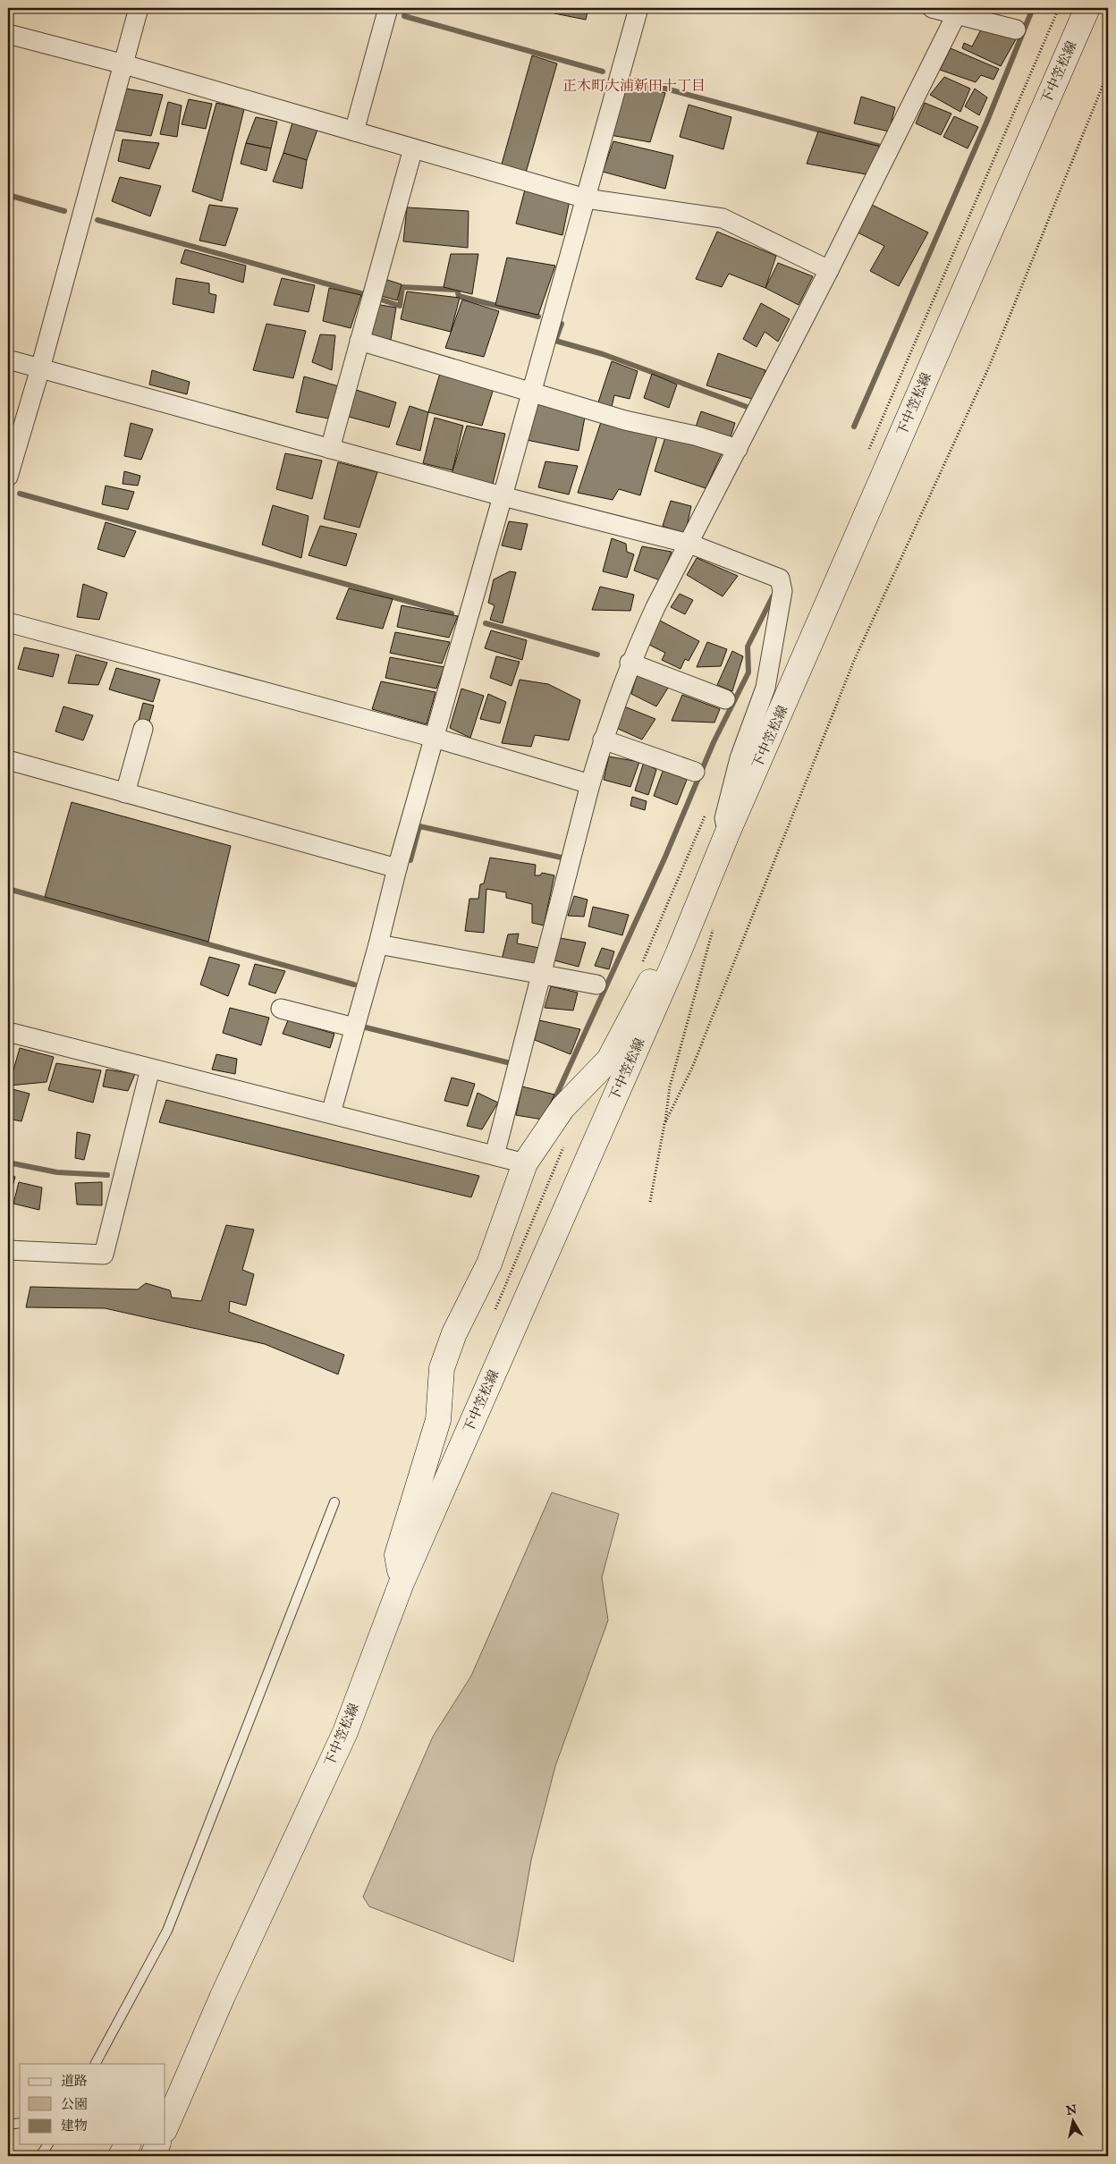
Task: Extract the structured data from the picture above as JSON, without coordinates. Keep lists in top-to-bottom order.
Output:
{
  "streets": {
    "main road": ["下中笠松線"]
  },
  "districts": ["正木町大浦新田十丁目"],
  "legend": ["道路", "公園", "建物"],
  "north": "top"
}
